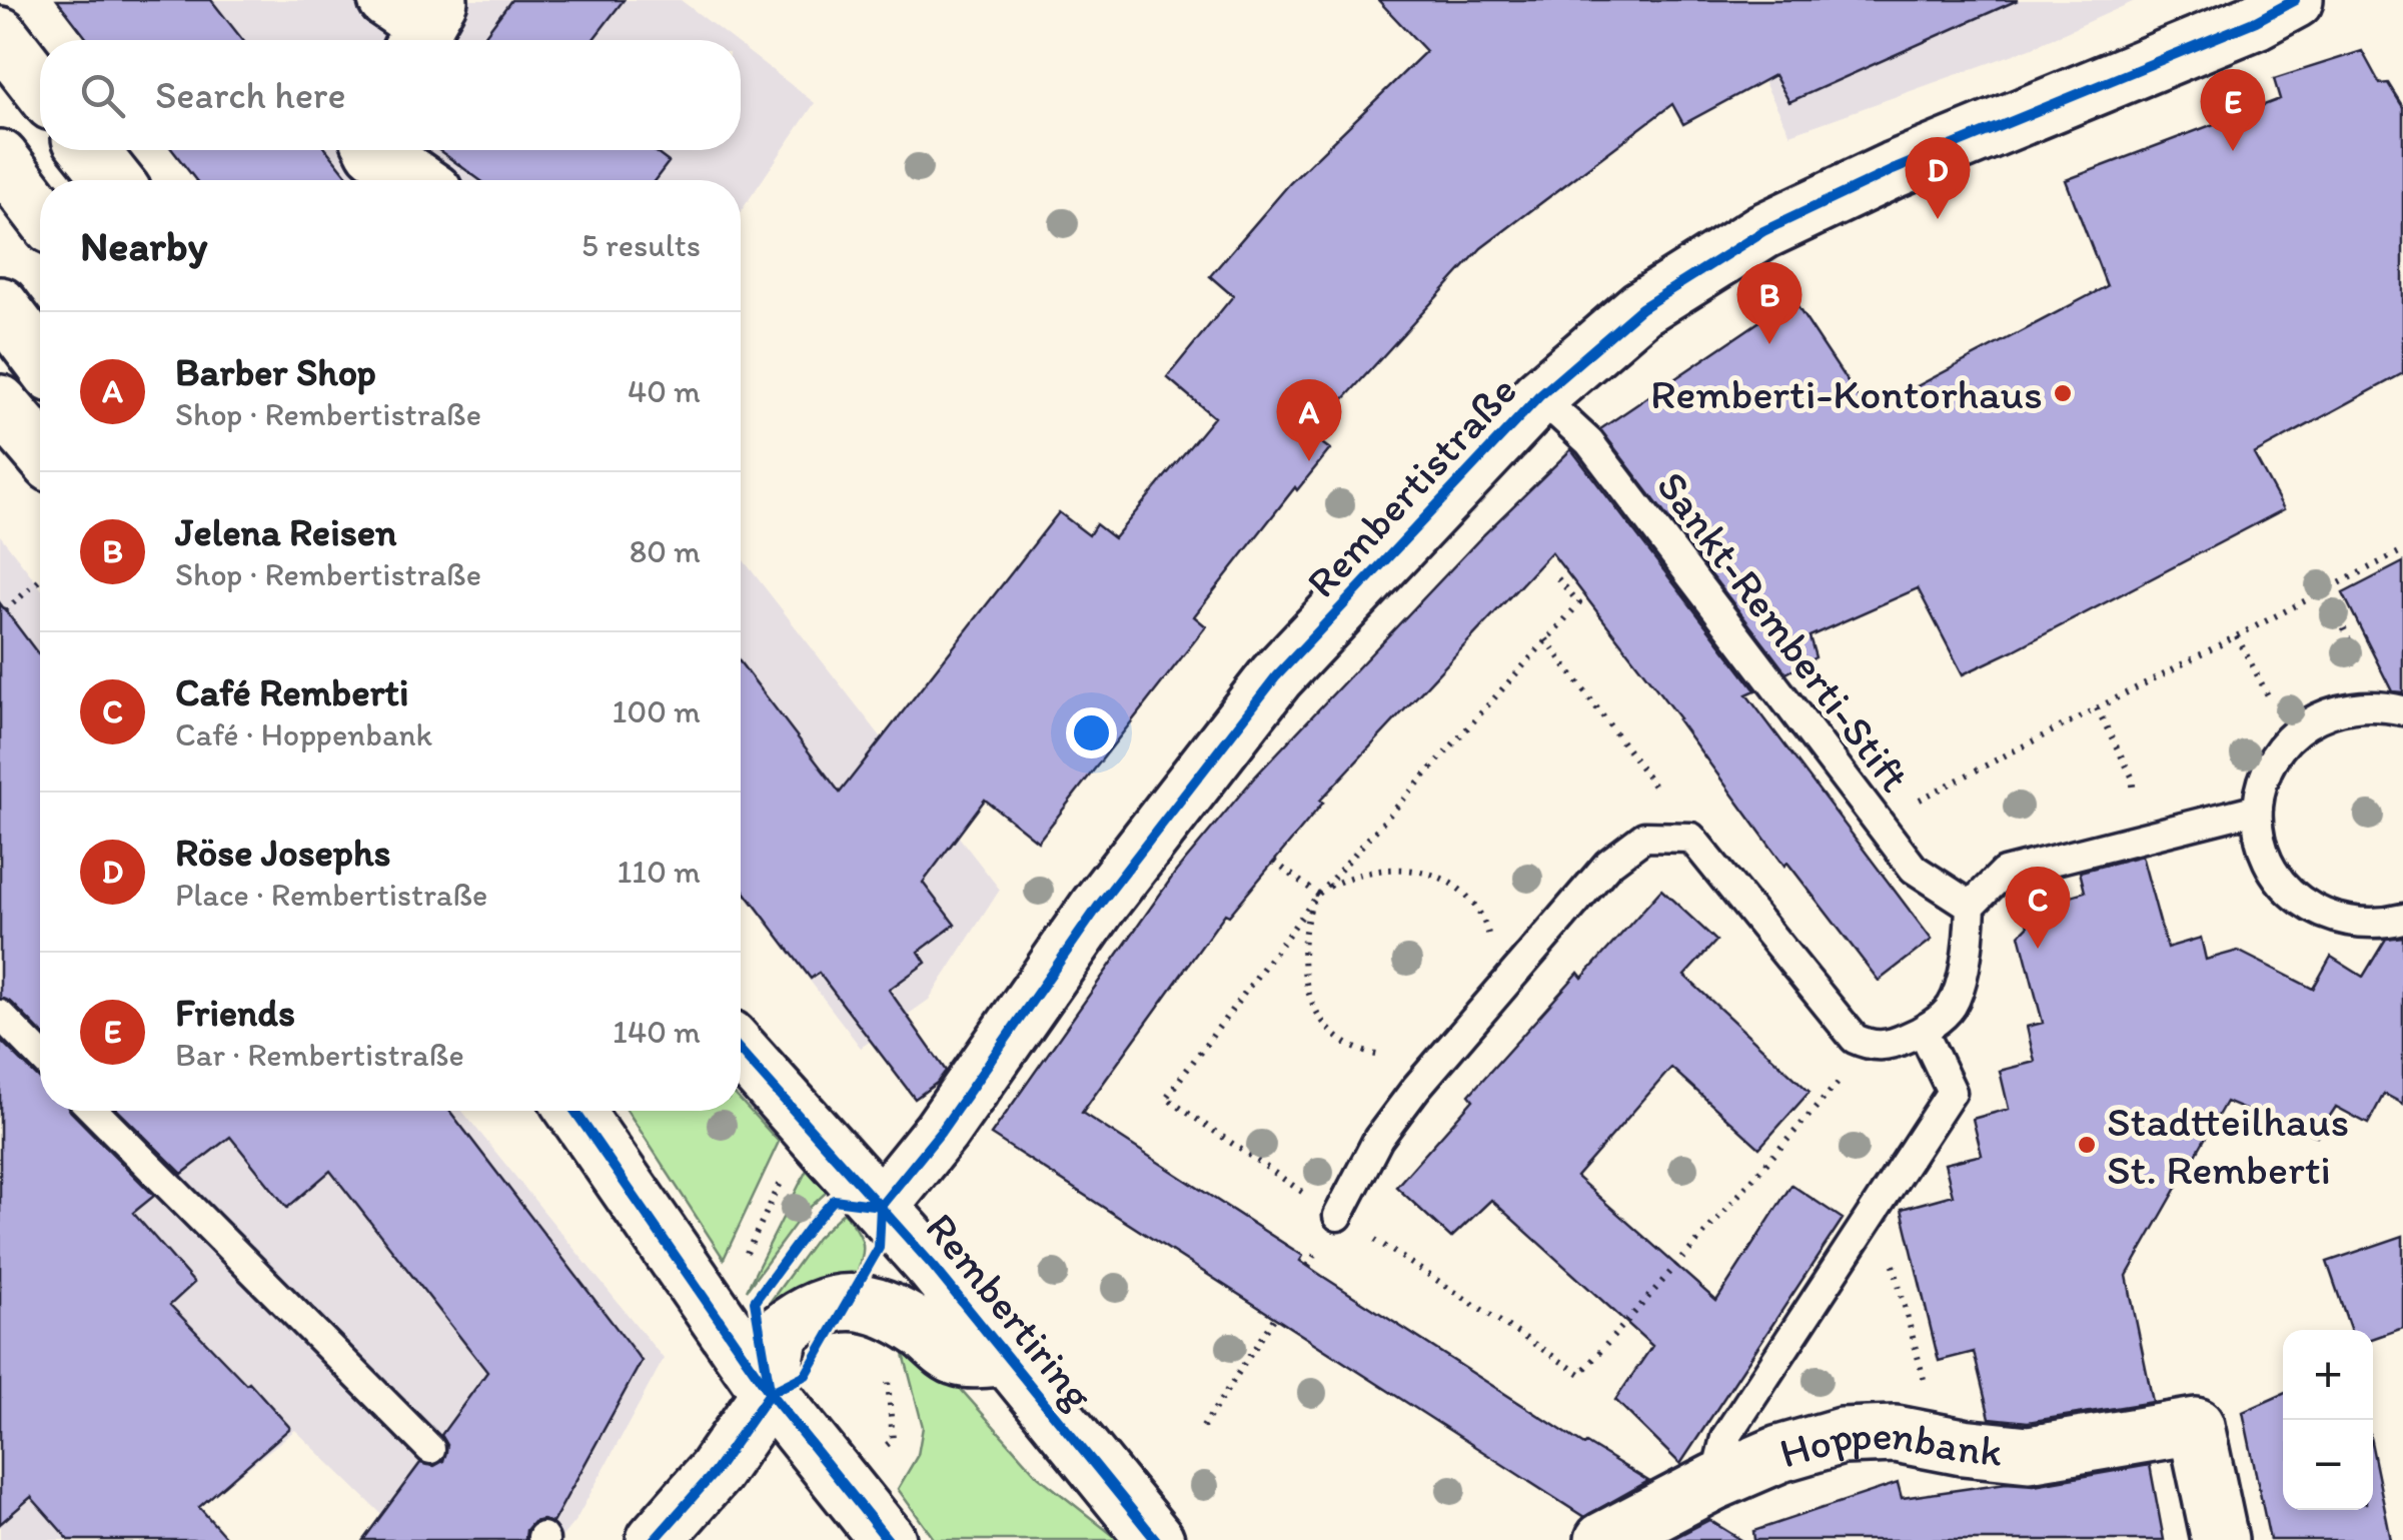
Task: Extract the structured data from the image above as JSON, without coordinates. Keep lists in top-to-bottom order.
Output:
{
  "streets": {
    "main road": ["Rembertistraße", "Rembertiring", "Hoppenbank"],
    "lane": ["Sankt-Remberti-Stift"]
  },
  "crossings": [
    ["Rembertistraße", "Sankt-Remberti-Stift"],
    ["Rembertistraße", "Rembertiring"]
  ],
  "places": ["Remberti-Kontorhaus", "Stadtteilhaus St. Remberti"],
  "page": {
    "search": "Search here",
    "pins": [
      "E",
      "D",
      "B",
      "A",
      "C"
    ],
    "heading": ["Nearby", "5 results"],
    "list": [
      {
        "mark": "A",
        "name": "Barber Shop",
        "note": "Shop · Rembertistraße",
        "value": "40 m"
      },
      {
        "mark": "B",
        "name": "Jelena Reisen",
        "note": "Shop · Rembertistraße",
        "value": "80 m"
      },
      {
        "mark": "C",
        "name": "Café Remberti",
        "note": "Café · Hoppenbank",
        "value": "100 m"
      },
      {
        "mark": "D",
        "name": "Röse Josephs",
        "note": "Place · Rembertistraße",
        "value": "110 m"
      },
      {
        "mark": "E",
        "name": "Friends",
        "note": "Bar · Rembertistraße",
        "value": "140 m"
      }
    ],
    "map_buttons": ["+", "−"]
  }
}
